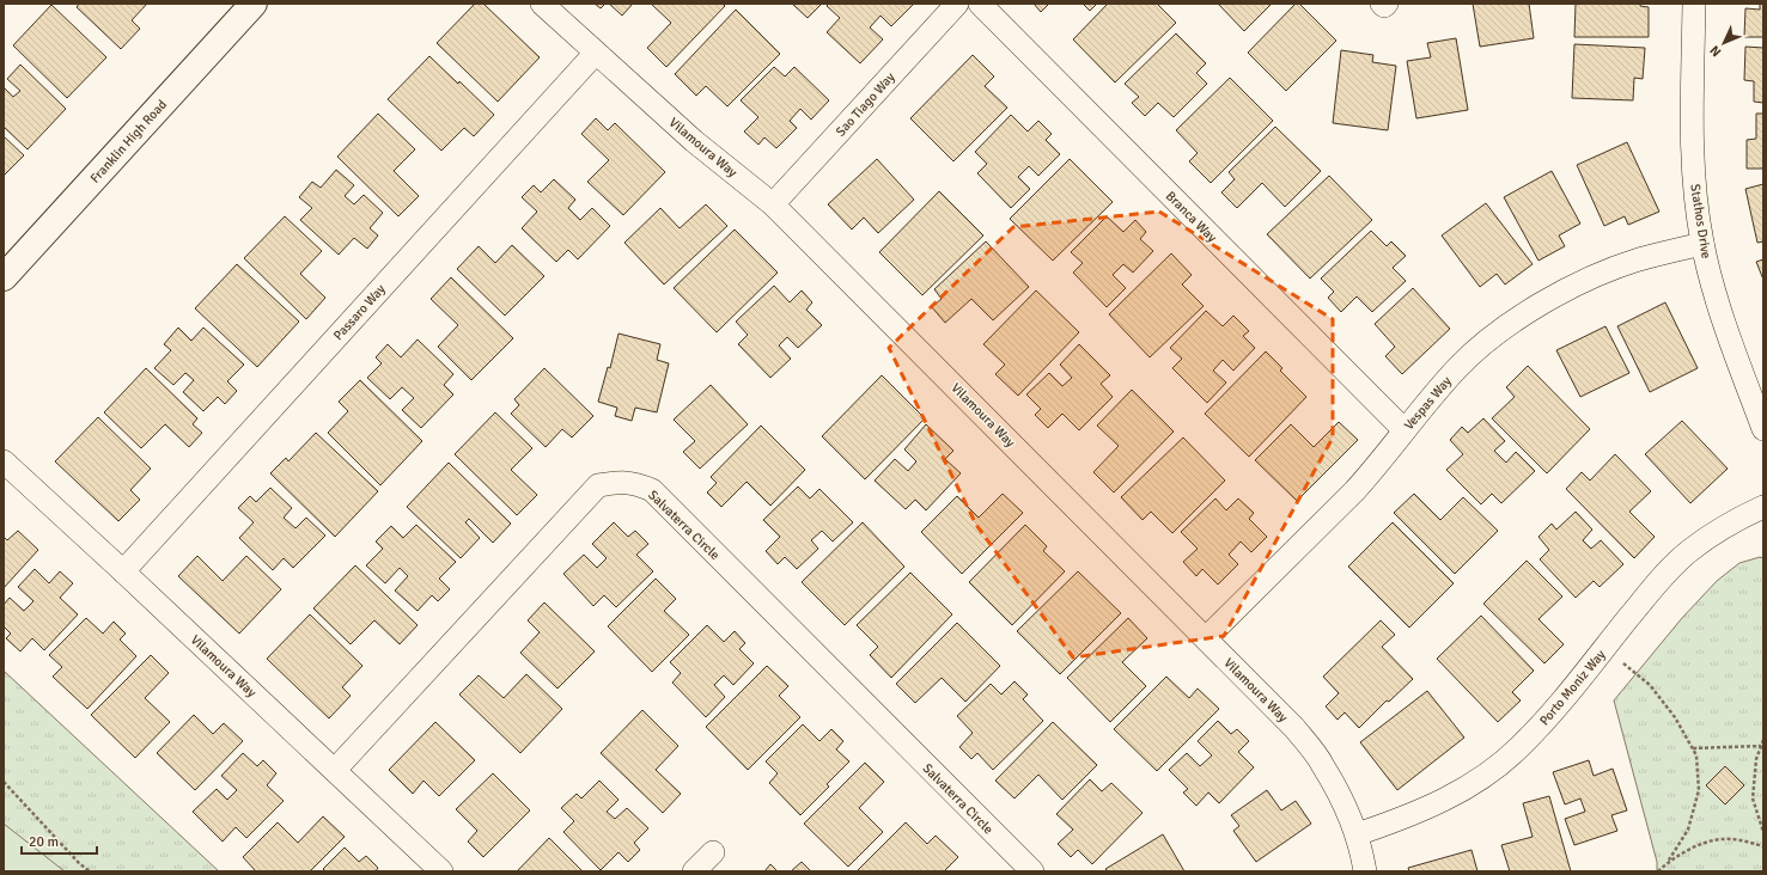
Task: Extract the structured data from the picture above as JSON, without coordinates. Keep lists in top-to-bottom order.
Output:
{
  "streets": {
    "street": [
      "Sao Tiago Way",
      "Franklin High Road",
      "Vilamoura Way",
      "Branca Way",
      "Stathos Drive",
      "Passaro Way",
      "Vespas Way",
      "Salvaterra Circle",
      "Porto Moniz Way"
    ]
  },
  "crossings": [
    ["Sao Tiago Way", "Vilamoura Way"],
    ["Vilamoura Way", "Passaro Way"],
    ["Vilamoura Way", "Vespas Way"],
    ["Vilamoura Way", "Salvaterra Circle"],
    ["Vilamoura Way", "Porto Moniz Way"],
    ["Branca Way", "Vespas Way"],
    ["Stathos Drive", "Vespas Way"]
  ],
  "scale_bar": "20 m",
  "north": "bottom left"
}
